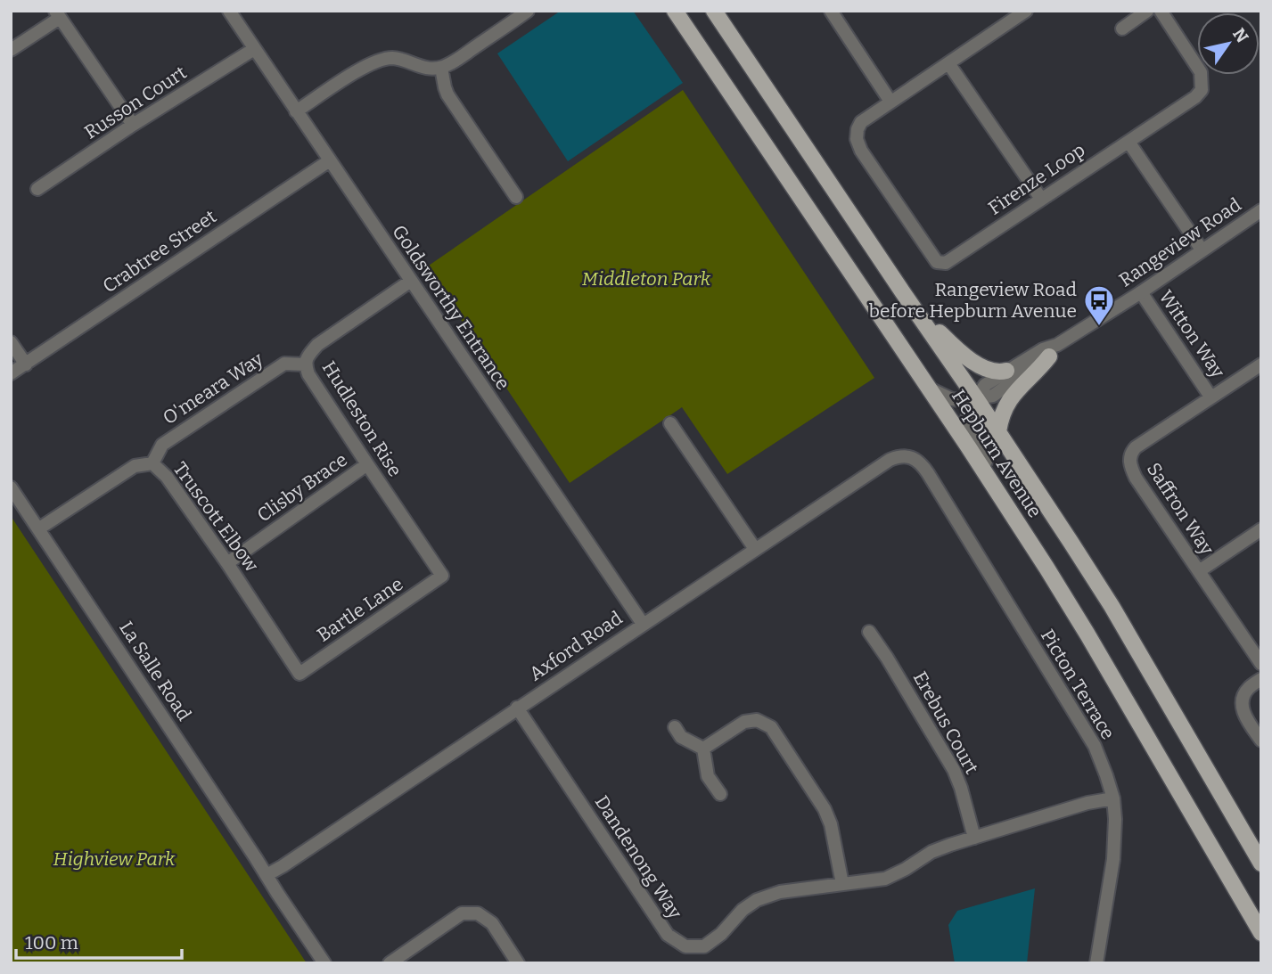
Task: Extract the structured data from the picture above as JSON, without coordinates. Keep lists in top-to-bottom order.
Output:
{
  "streets": {
    "main road": ["Hepburn Avenue"],
    "street": [
      "Russon Court",
      "Firenze Loop",
      "Rangeview Road",
      "Crabtree Street",
      "Goldsworthy Entrance",
      "Witton Way",
      "O'meara Way",
      "Hudleston Rise",
      "Clisby Brace",
      "Saffron Way",
      "Truscott Elbow",
      "Bartle Lane",
      "Axford Road",
      "La Salle Road",
      "Picton Terrace",
      "Erebus Court",
      "Dandenong Way"
    ]
  },
  "crossings": [
    ["Russon Court", "Goldsworthy Entrance"],
    ["Rangeview Road", "Witton Way"],
    ["Rangeview Road", "Hepburn Avenue"],
    ["Crabtree Street", "Goldsworthy Entrance"],
    ["Goldsworthy Entrance", "Hudleston Rise"],
    ["Goldsworthy Entrance", "Axford Road"],
    ["Witton Way", "Saffron Way"],
    ["O'meara Way", "Hudleston Rise"],
    ["O'meara Way", "Truscott Elbow"],
    ["Hudleston Rise", "Clisby Brace"],
    ["Hudleston Rise", "Bartle Lane"],
    ["Clisby Brace", "Truscott Elbow"],
    ["Truscott Elbow", "Bartle Lane"],
    ["Truscott Elbow", "La Salle Road"],
    ["Axford Road", "La Salle Road"],
    ["Axford Road", "Picton Terrace"],
    ["Axford Road", "Dandenong Way"],
    ["Picton Terrace", "Dandenong Way"],
    ["Erebus Court", "Dandenong Way"]
  ],
  "parks": ["Middleton Park", "Highview Park"],
  "places": {
    "bus stop": ["Rangeview Road before Hepburn Avenue"]
  },
  "scale_bar": "100 m",
  "north": "top right"
}
